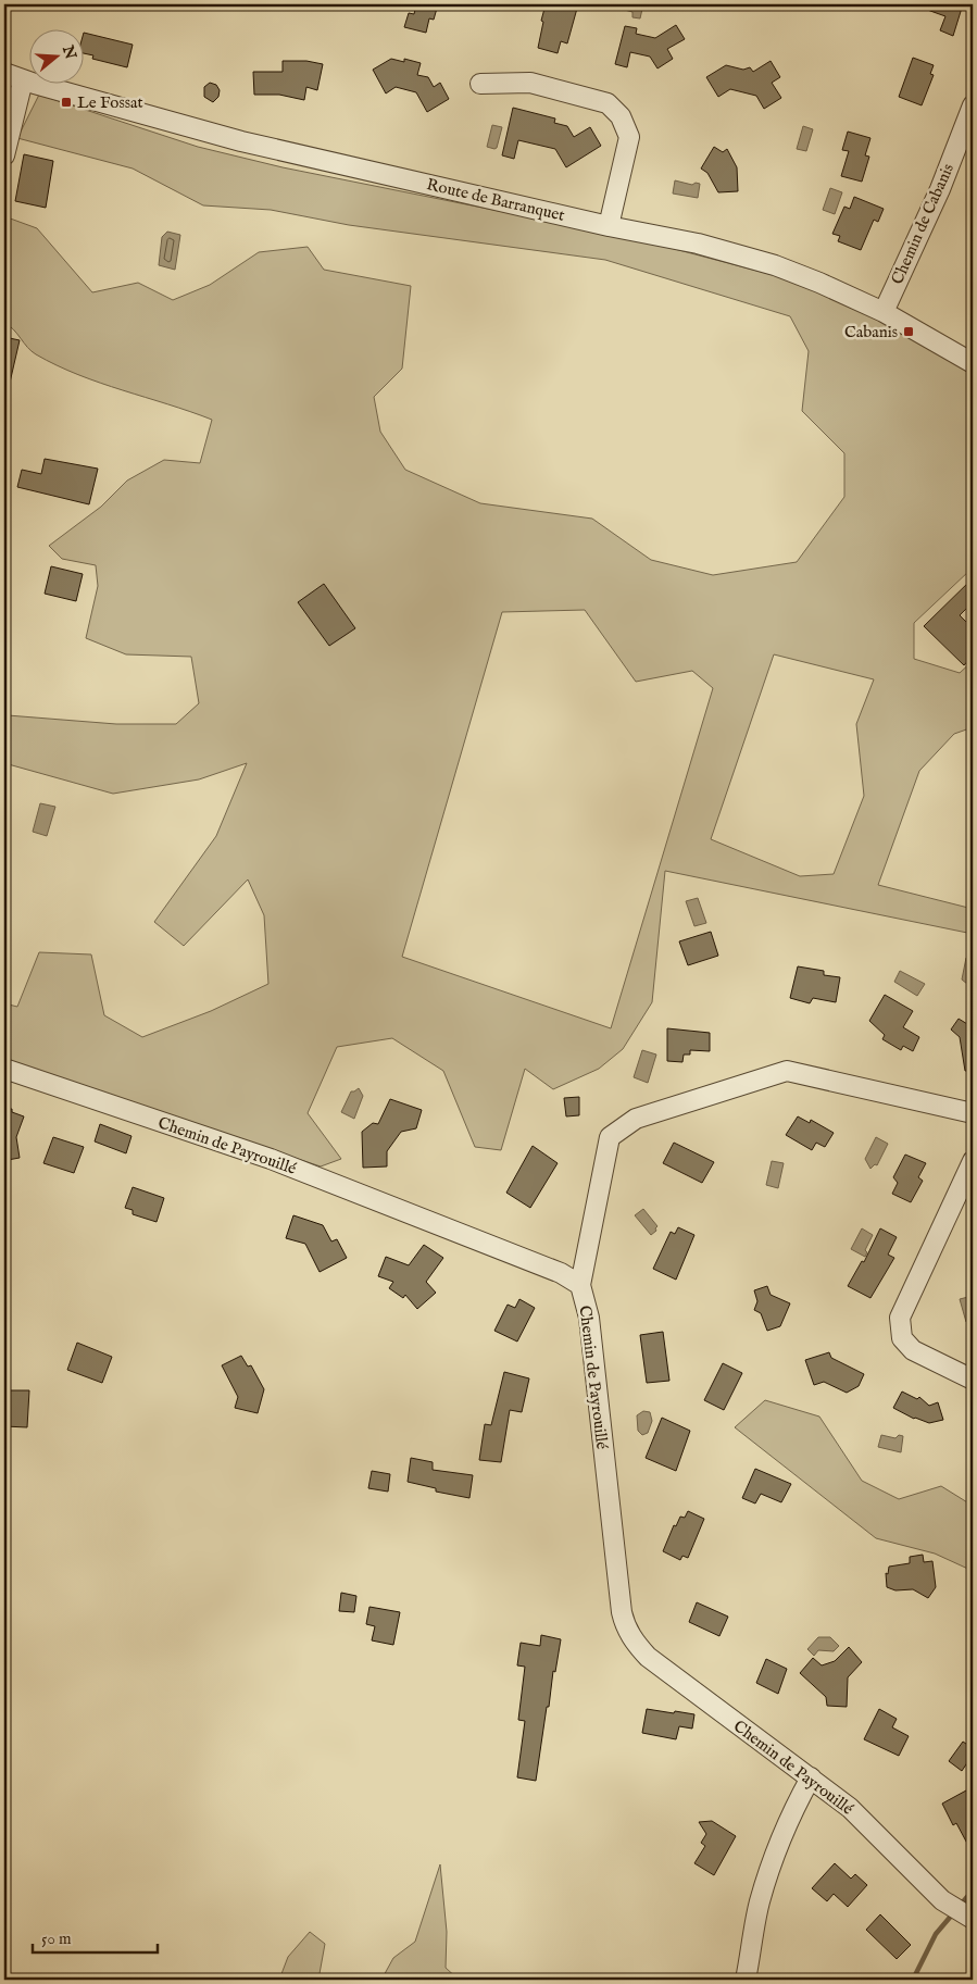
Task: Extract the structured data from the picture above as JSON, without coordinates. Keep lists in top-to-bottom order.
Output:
{
  "streets": {
    "street": ["Route de Barranquet", "Chemin de Cabanis", "Chemin de Payrouillé"]
  },
  "crossings": [
    ["Route de Barranquet", "Chemin de Cabanis"]
  ],
  "places": {
    "transit": ["Le Fossat", "Cabanis"]
  },
  "scale_bar": "50 m",
  "north": "right"
}
